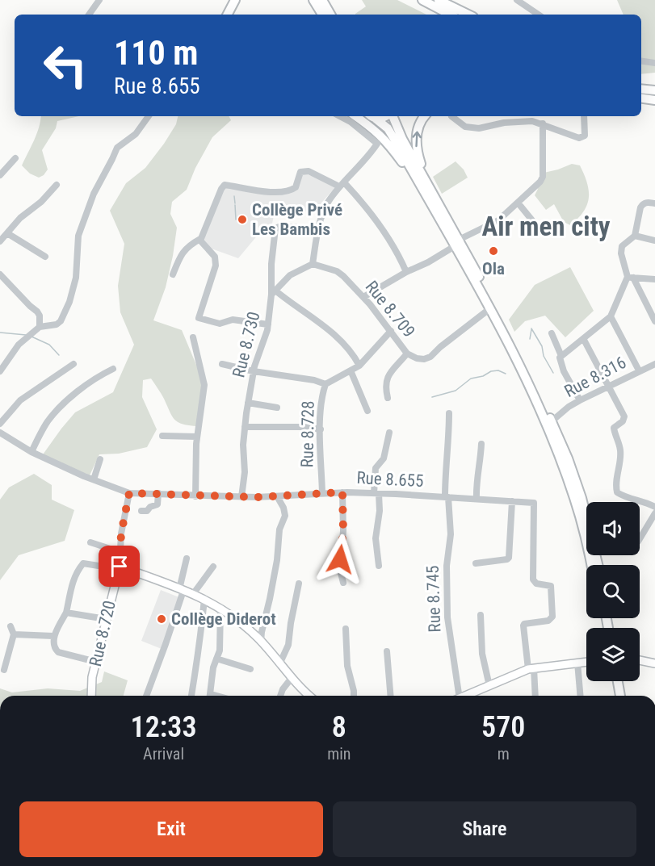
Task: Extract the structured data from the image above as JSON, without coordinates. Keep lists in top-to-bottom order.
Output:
{
  "streets": {
    "main road": ["Rue 8.720"],
    "street": [
      "Rue 8.709",
      "Rue 8.730",
      "Rue 8.316",
      "Rue 8.728",
      "Rue 8.655",
      "Rue 8.745"
    ]
  },
  "crossings": [
    ["Rue 8.709", "Rue 8.728"],
    ["Rue 8.730", "Rue 8.655"],
    ["Rue 8.728", "Rue 8.655"],
    ["Rue 8.655", "Rue 8.745"]
  ],
  "districts": ["Air men city"],
  "places": ["Collège Privé Les Bambis", "Ola", "Collège Diderot"],
  "page": {
    "turn": ["110 m", "Rue 8.655"],
    "eta": [
      "12:33",
      "Arrival",
      "8",
      "min",
      "570",
      "m"
    ],
    "buttons": ["Exit", "Share"]
  }
}
